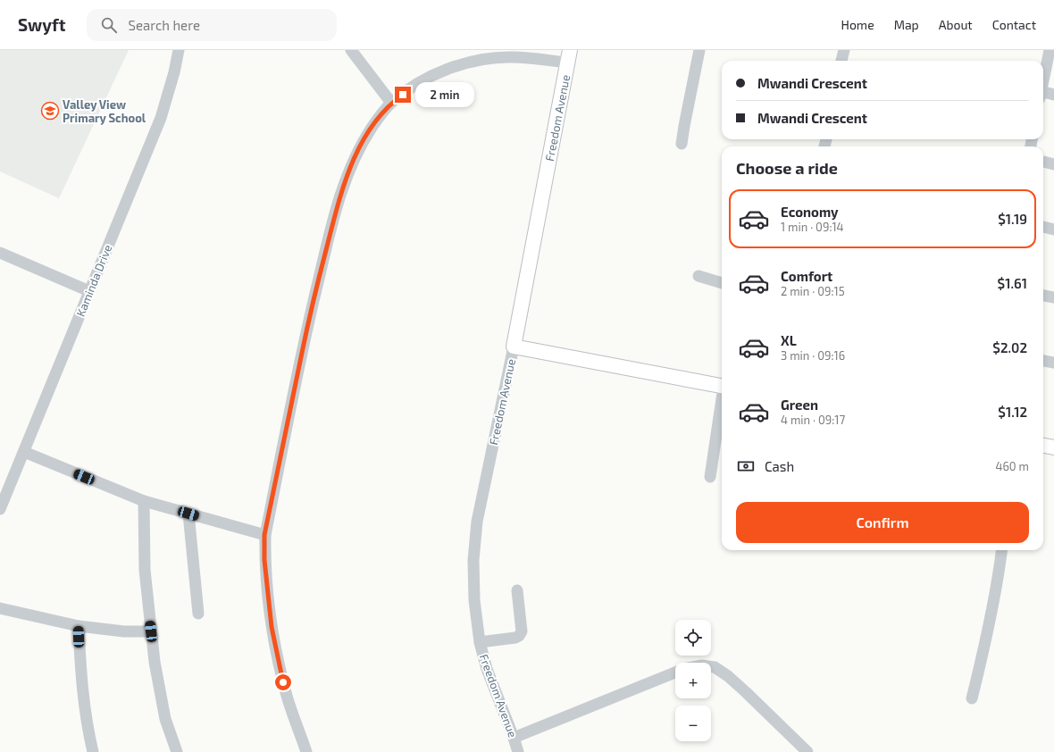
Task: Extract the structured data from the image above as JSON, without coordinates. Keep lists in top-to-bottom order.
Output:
{
  "streets": {
    "main road": ["Freedom Avenue"],
    "street": ["Kaminda Drive"]
  },
  "places": {
    "school or university": ["Valley View Primary School"]
  },
  "page": {
    "header": "Swyft",
    "search": "Search here",
    "nav": [
      "Home",
      "Map",
      "About",
      "Contact"
    ],
    "banner": ["Mwandi Crescent", "Mwandi Crescent"],
    "bubble": "2 min",
    "heading": "Choose a ride",
    "list": [
      {
        "name": "Economy",
        "note": "1 min · 09:14",
        "value": "$1.19"
      },
      {
        "name": "Comfort",
        "note": "2 min · 09:15",
        "value": "$1.61"
      },
      {
        "name": "XL",
        "note": "3 min · 09:16",
        "value": "$2.02"
      },
      {
        "name": "Green",
        "note": "4 min · 09:17",
        "value": "$1.12"
      }
    ],
    "pay": ["Cash", "460 m"],
    "buttons": "Confirm",
    "map_buttons": ["+", "−"]
  }
}
